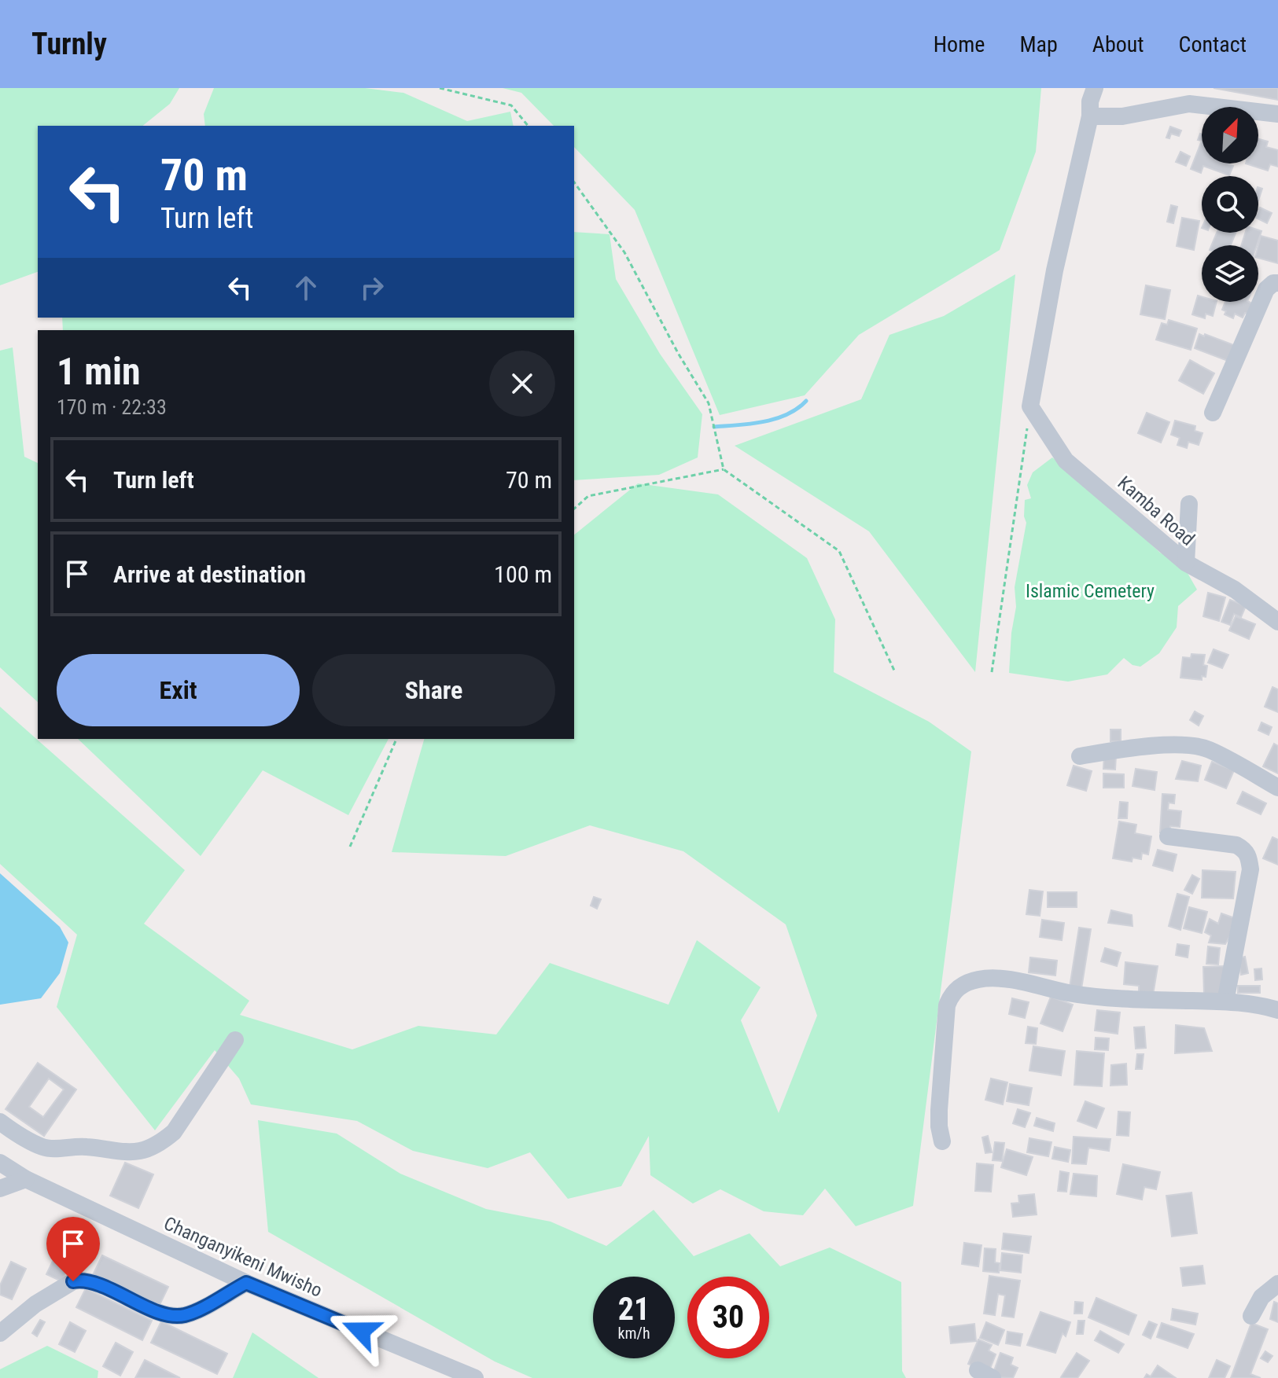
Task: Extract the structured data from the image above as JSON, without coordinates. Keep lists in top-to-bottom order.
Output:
{
  "streets": {
    "street": ["Kamba Road", "Changanyikeni Mwisho"]
  },
  "parks": ["Islamic Cemetery"],
  "north": "top right",
  "page": {
    "header": "Turnly",
    "nav": [
      "Home",
      "Map",
      "About",
      "Contact"
    ],
    "turn": ["70 m", "Turn left"],
    "heading": ["1 min", "170 m · 22:33"],
    "list": [
      {
        "name": "Turn left",
        "value": "70 m"
      },
      {
        "name": "Arrive at destination",
        "value": "100 m"
      }
    ],
    "buttons": ["Exit", "Share"],
    "speed": "21 km/h",
    "limit": "30"
  }
}
